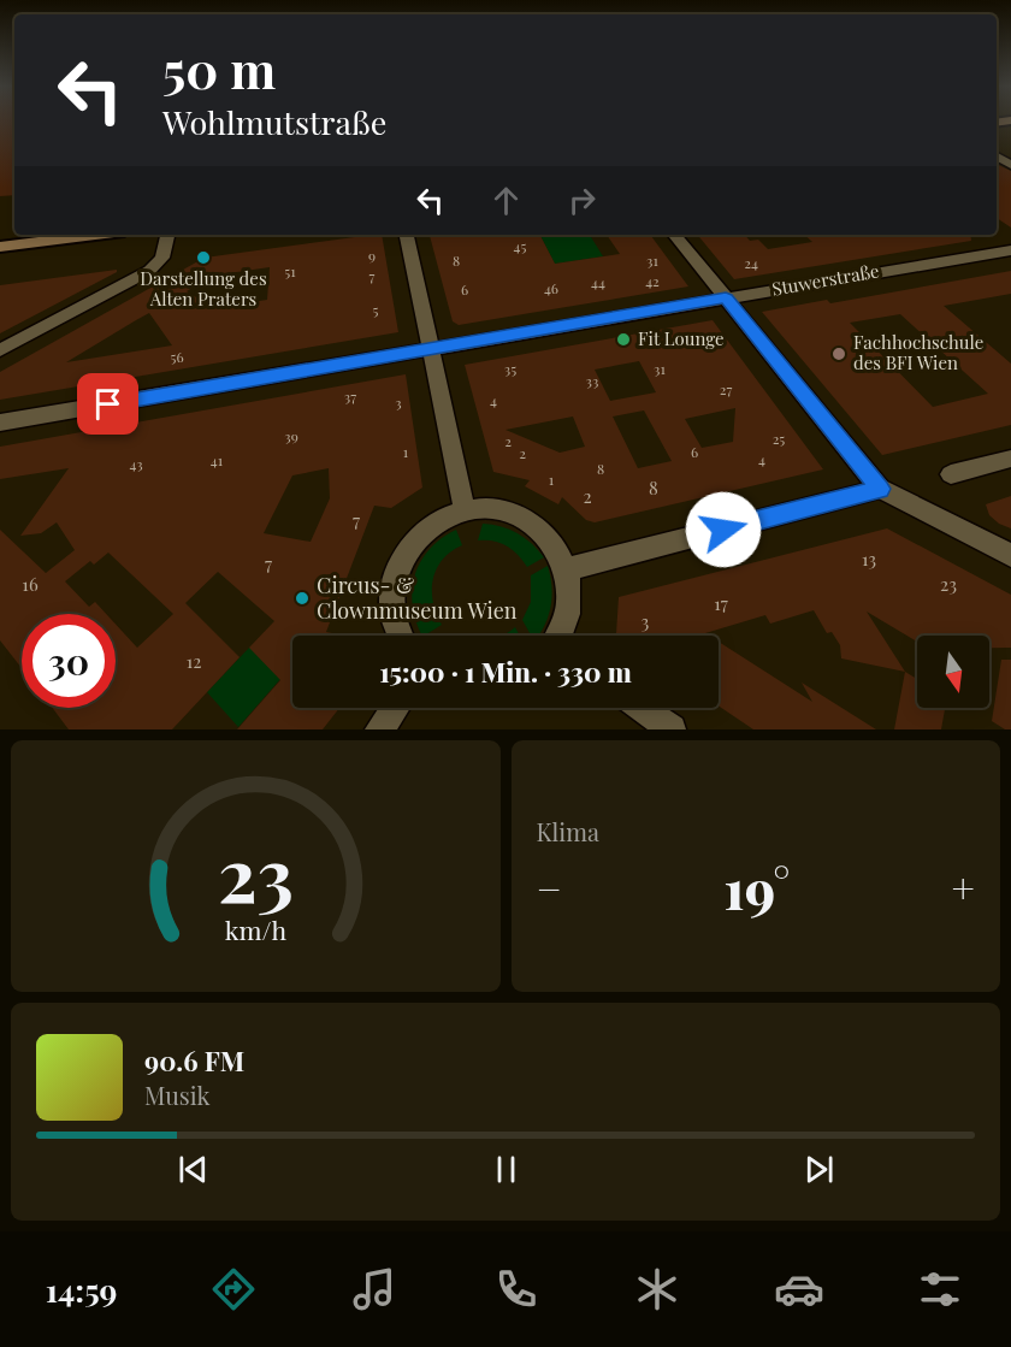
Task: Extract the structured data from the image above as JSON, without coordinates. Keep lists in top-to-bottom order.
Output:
{
  "streets": {
    "street": ["Stuwerstraße"]
  },
  "places": [
    "Darstellung des Alten Praters",
    "Fit Lounge",
    "Fachhochschule des BFI Wien",
    "Circus- & Clownmuseum Wien"
  ],
  "house_numbers": [
    "45",
    "9",
    "8",
    "31",
    "24",
    "51",
    "7",
    "42",
    "44",
    "46",
    "6",
    "5",
    "56",
    "35",
    "31",
    "33",
    "27",
    "37",
    "4",
    "3",
    "39",
    "25",
    "2",
    "1",
    "6",
    "2",
    "4",
    "41",
    "43",
    "8",
    "1",
    "8",
    "2",
    "7",
    "13",
    "7",
    "16",
    "23",
    "17",
    "3",
    "12"
  ],
  "north": "bottom",
  "page": {
    "turn": ["50 m", "Wohlmutstraße"],
    "limit": "30",
    "trip": "15:00 · 1 Min. · 330 m",
    "tile": "Klima",
    "heat": ["−", "19°", "+"],
    "song": ["90.6 FM", "Musik"],
    "tabs": "14:59",
    "gauge": ["23", "km/h"]
  }
}
